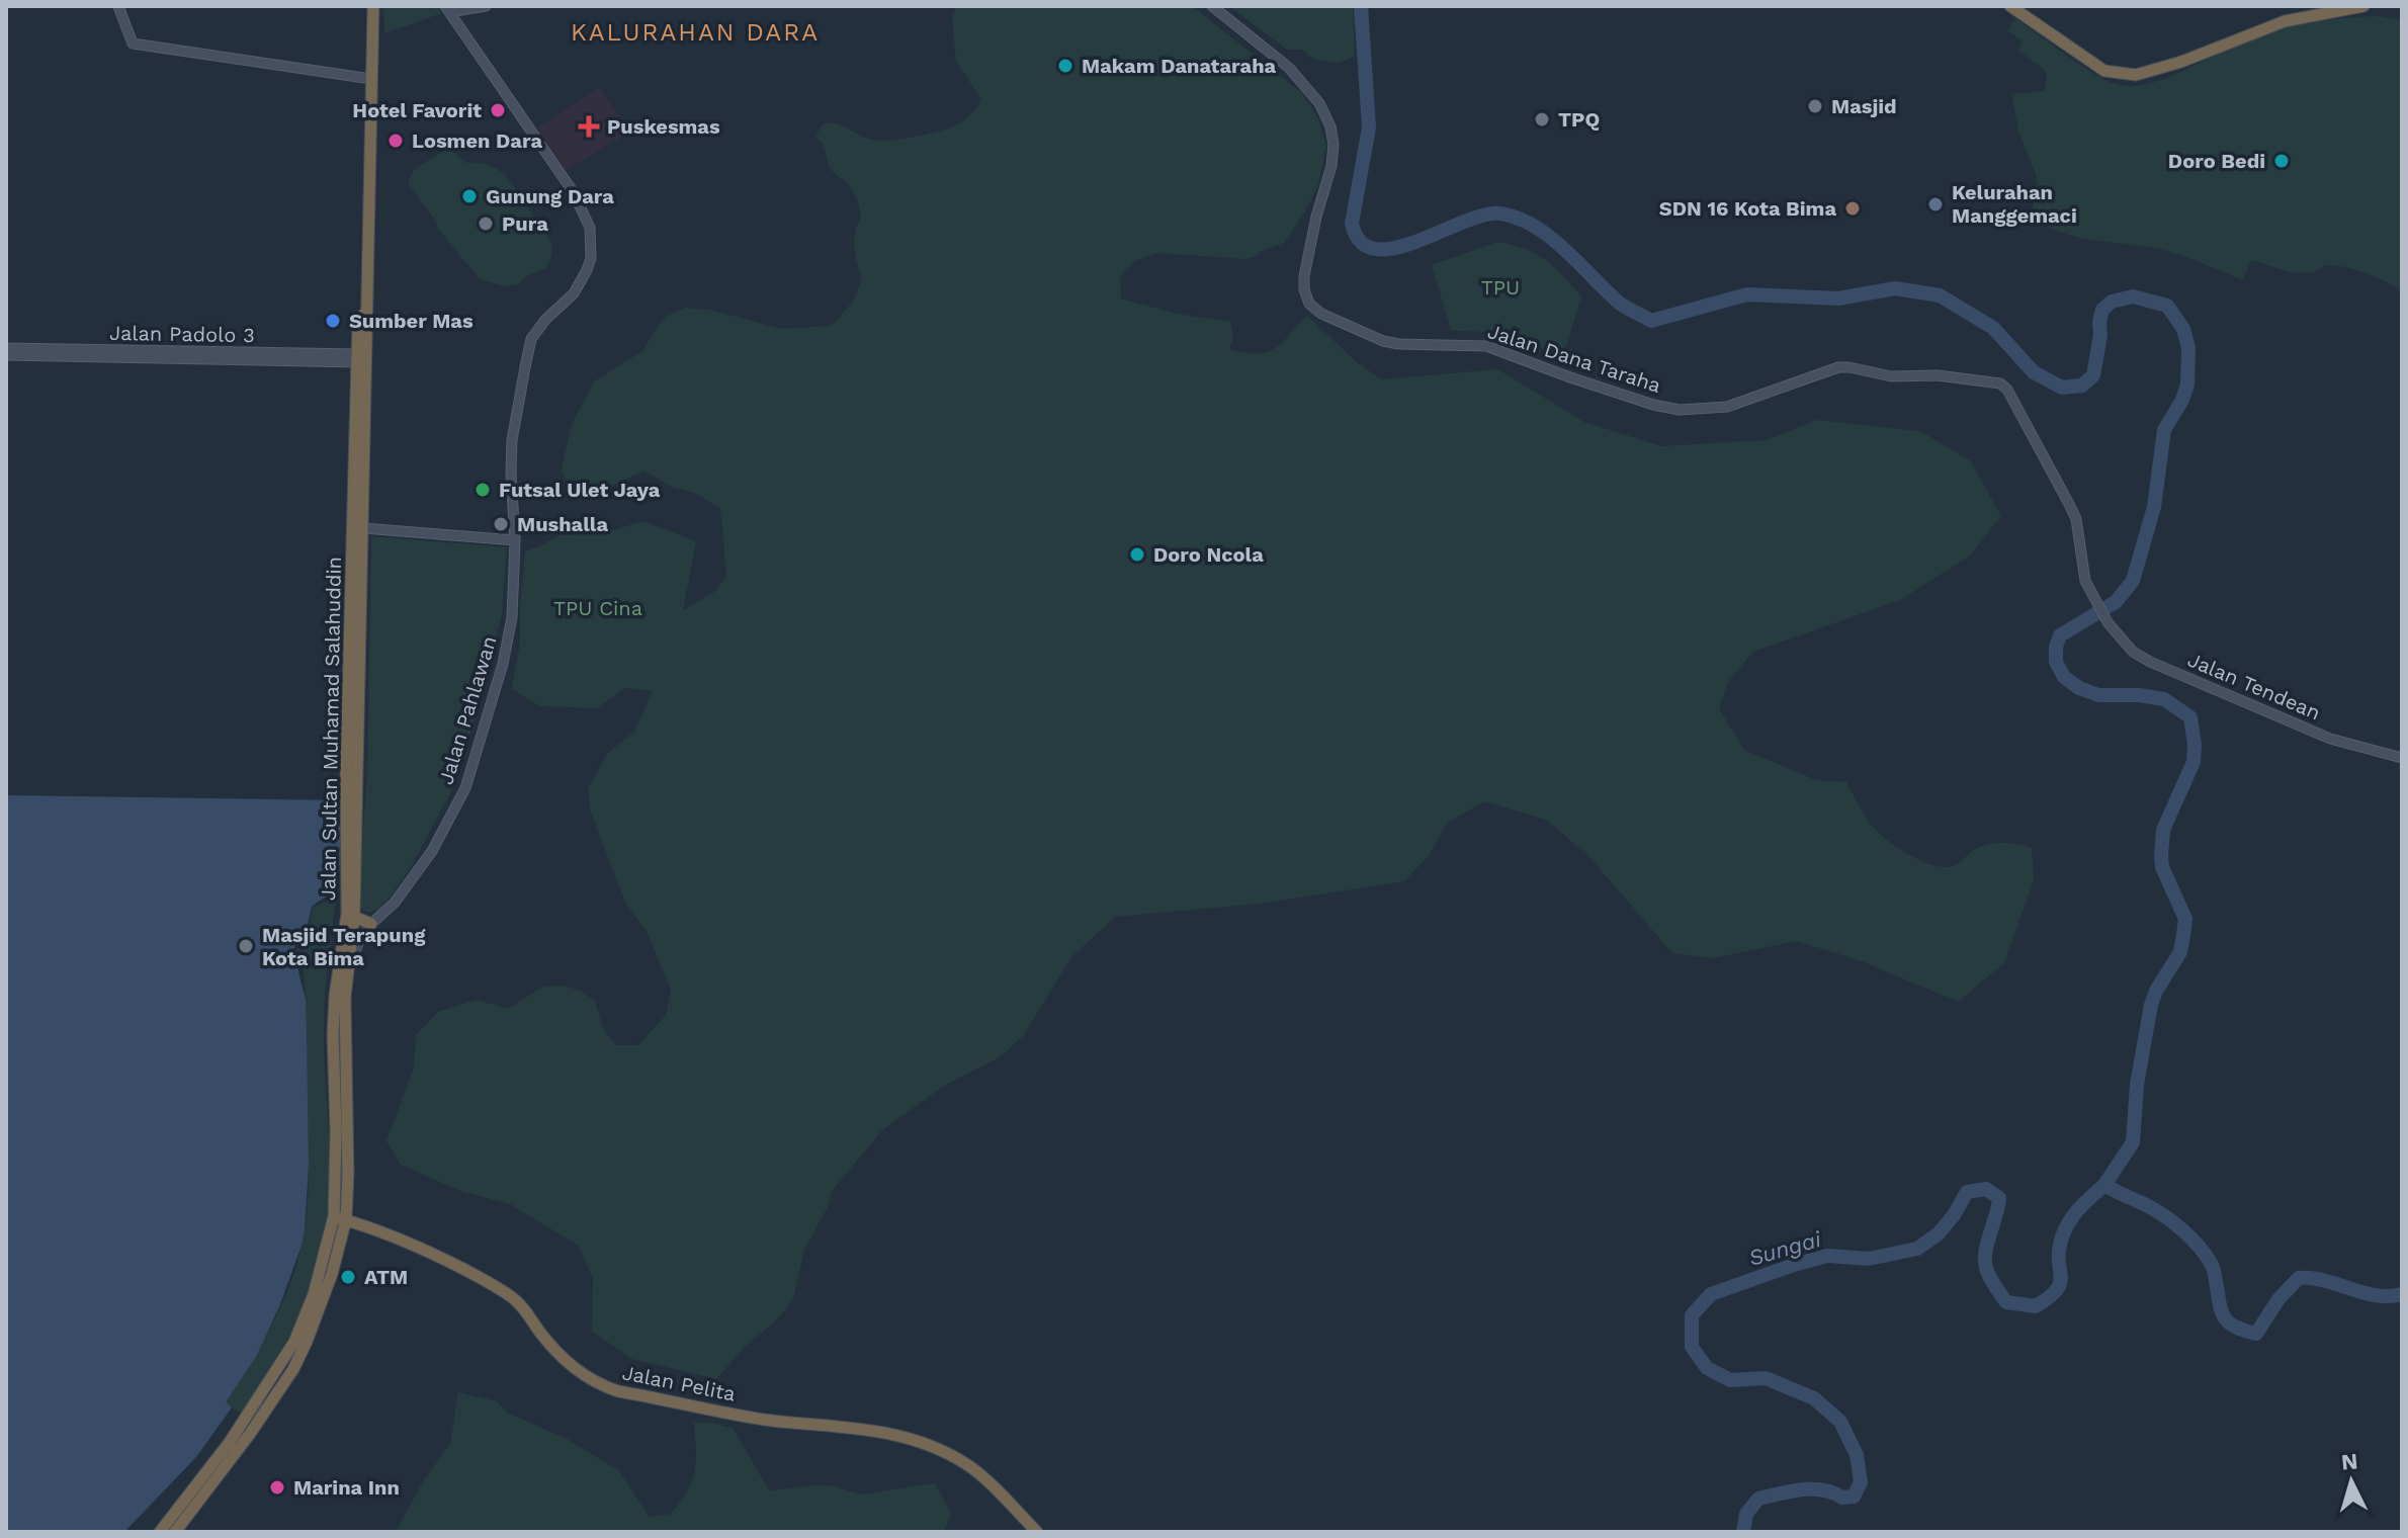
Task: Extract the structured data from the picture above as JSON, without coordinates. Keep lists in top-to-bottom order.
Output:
{
  "streets": {
    "highway": ["Jalan Sultan Muhamad Salahuddin", "Jalan Pelita"],
    "street": [
      "Jalan Padolo 3",
      "Jalan Dana Taraha",
      "Jalan Tendean",
      "Jalan Pahlawan"
    ]
  },
  "crossings": [
    ["Jalan Padolo 3", "Jalan Sultan Muhamad Salahuddin"],
    ["Jalan Dana Taraha", "Jalan Tendean"],
    ["Jalan Pahlawan", "Jalan Sultan Muhamad Salahuddin"],
    ["Jalan Sultan Muhamad Salahuddin", "Jalan Pelita"]
  ],
  "districts": ["KALURAHAN DARA"],
  "water": ["Sungai"],
  "parks": ["TPU", "TPU Cina"],
  "places": {
    "other": [
      "Makam Danataraha",
      "Masjid",
      "Hotel Favorit",
      "TPQ",
      "Losmen Dara",
      "Doro Bedi",
      "Gunung Dara",
      "Kelurahan Manggemaci",
      "SDN 16 Kota Bima",
      "Pura",
      "Sumber Mas",
      "Futsal Ulet Jaya",
      "Mushalla",
      "Doro Ncola",
      "Masjid Terapung Kota Bima",
      "ATM",
      "Marina Inn"
    ],
    "health": ["Puskesmas"]
  },
  "north": "top"
}
